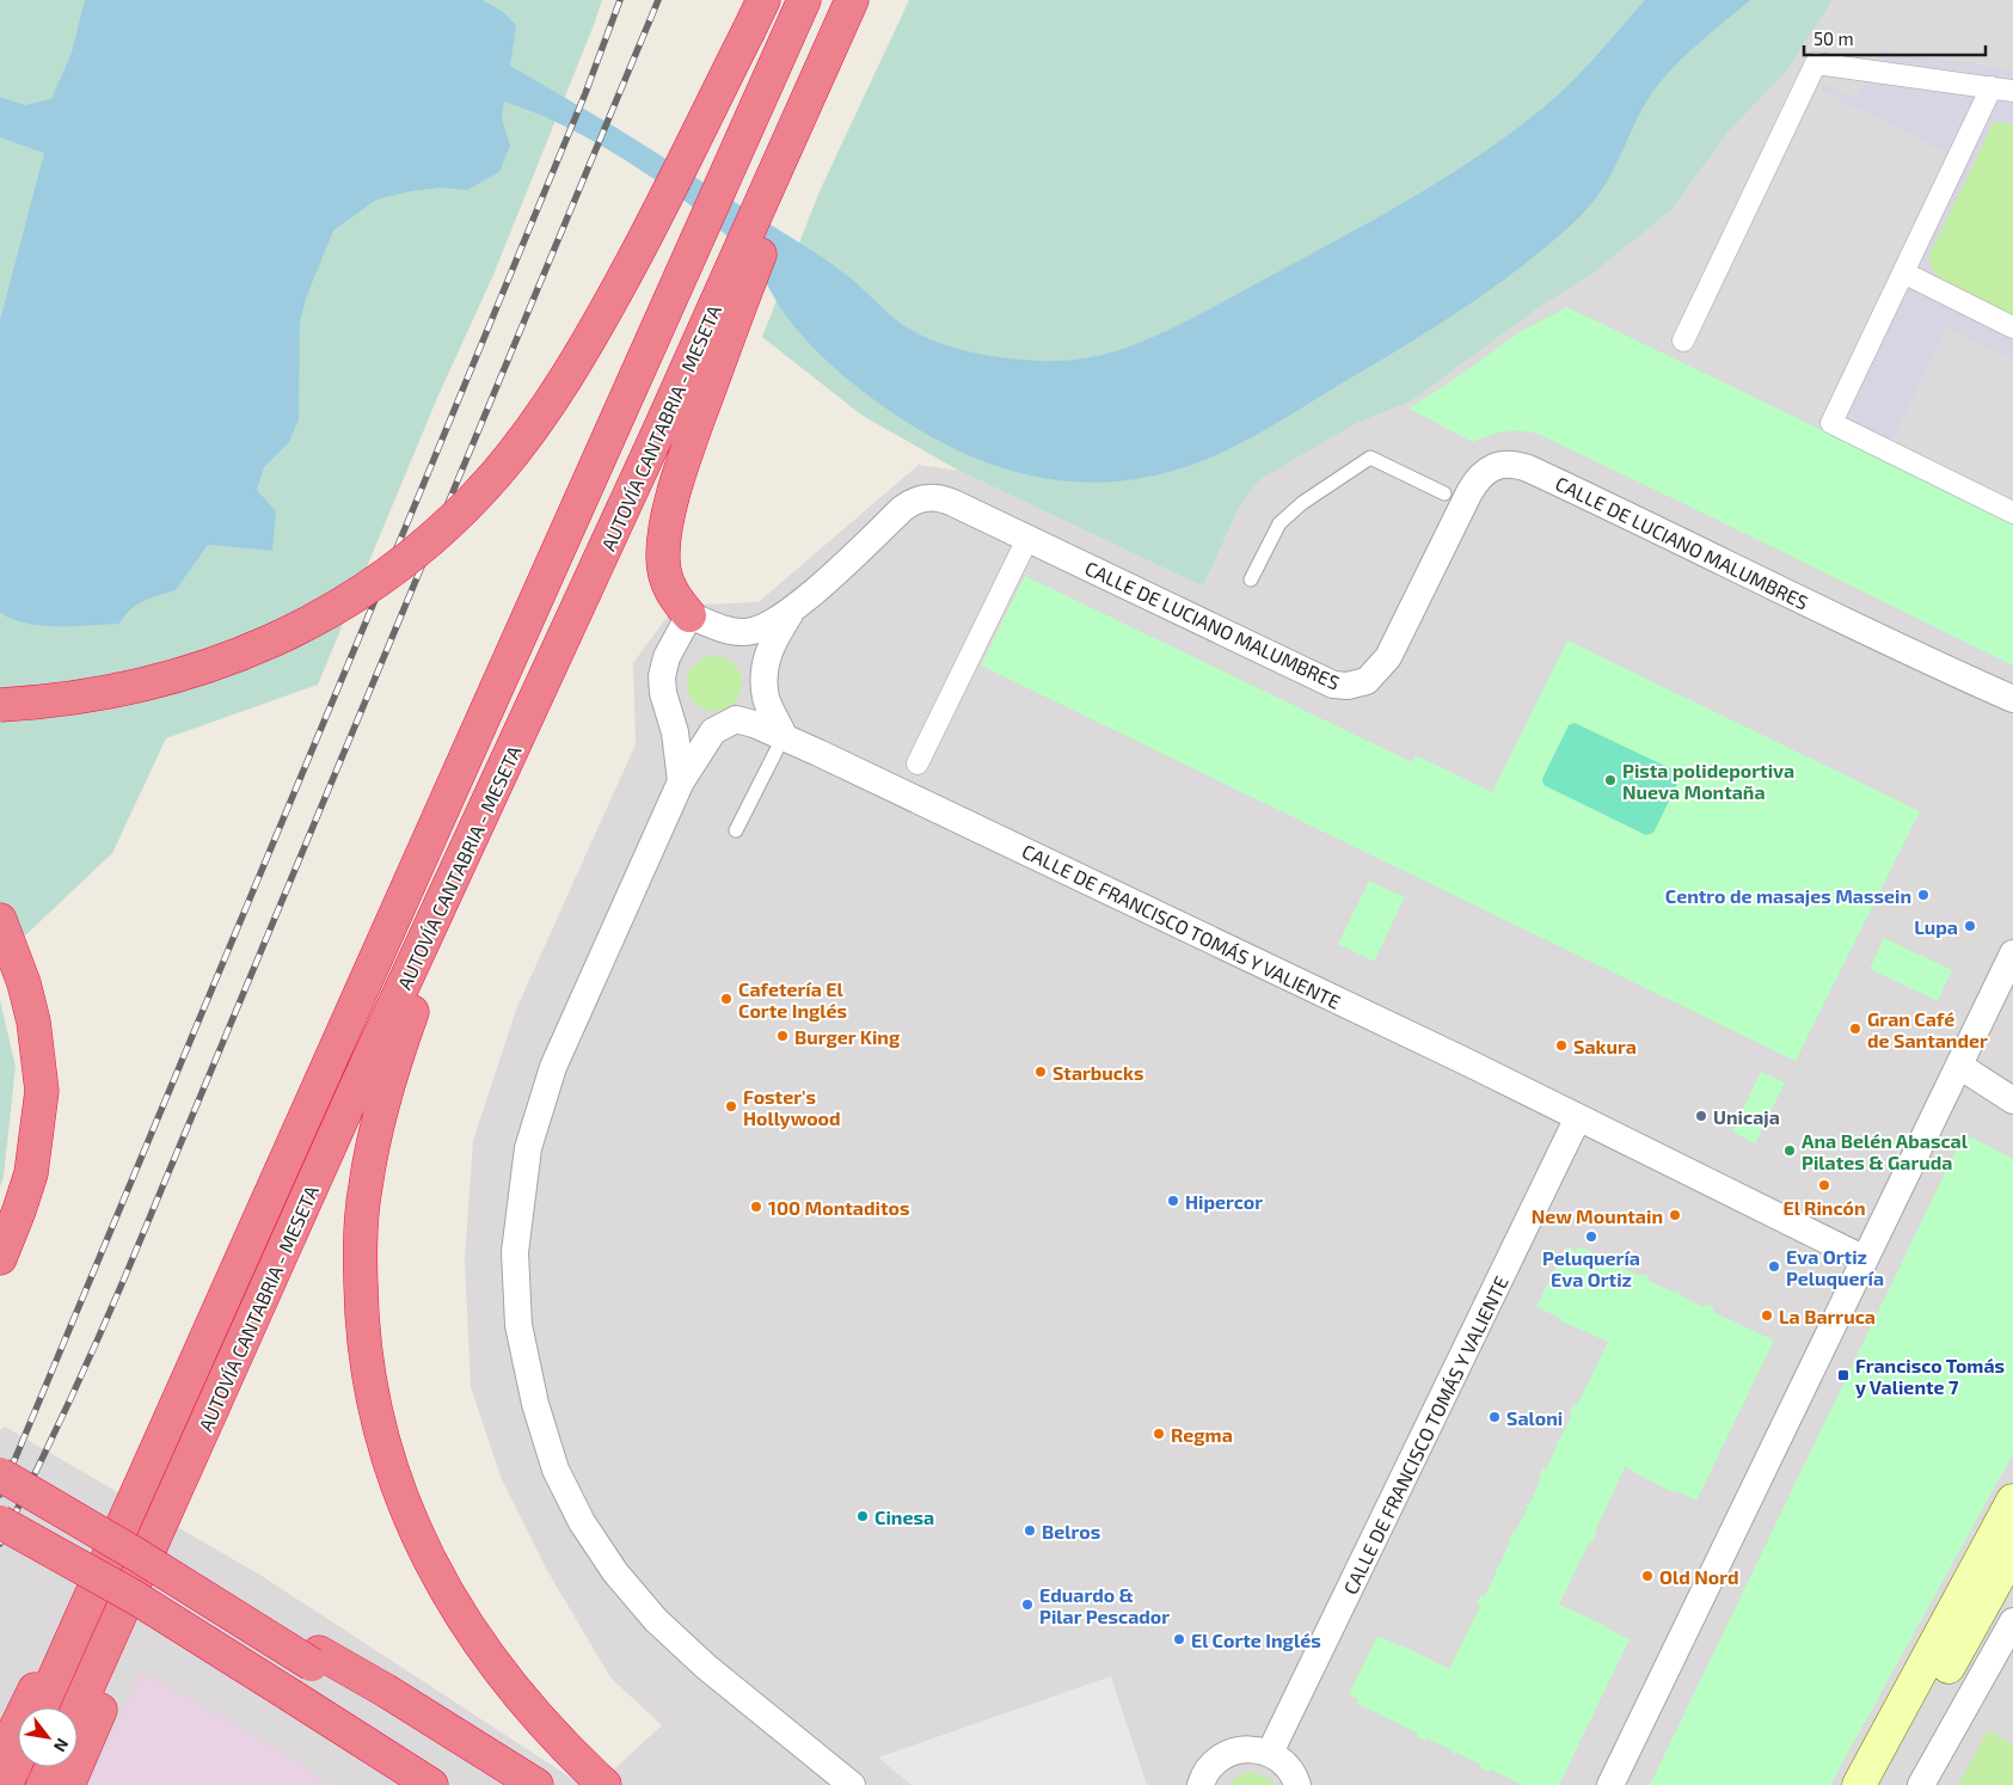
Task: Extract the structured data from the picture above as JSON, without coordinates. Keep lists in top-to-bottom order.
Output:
{
  "streets": {
    "highway": ["AUTOVÍA CANTABRIA - MESETA"],
    "street": ["CALLE DE LUCIANO MALUMBRES", "CALLE DE FRANCISCO TOMÁS Y VALIENTE"]
  },
  "crossings": [
    ["CALLE DE LUCIANO MALUMBRES", "CALLE DE FRANCISCO TOMÁS Y VALIENTE"]
  ],
  "places": {
    "other": [
      "Pista polideportiva Nueva Montaña",
      "Centro de masajes Massein",
      "Lupa",
      "Cafetería El Corte Inglés",
      "Gran Café de Santander",
      "Burger King",
      "Sakura",
      "Starbucks",
      "Foster's Hollywood",
      "Unicaja",
      "Ana Belén Abascal Pilates & Garuda",
      "El Rincón",
      "Hipercor",
      "100 Montaditos",
      "New Mountain",
      "Peluquería Eva Ortiz",
      "Eva Ortiz Peluquería",
      "La Barruca",
      "Saloni",
      "Regma",
      "Cinesa",
      "Belros",
      "Old Nord",
      "Eduardo & Pilar Pescador",
      "El Corte Inglés"
    ],
    "transit": ["Francisco Tomás y Valiente 7"]
  },
  "scale_bar": "50 m",
  "north": "bottom right"
}
